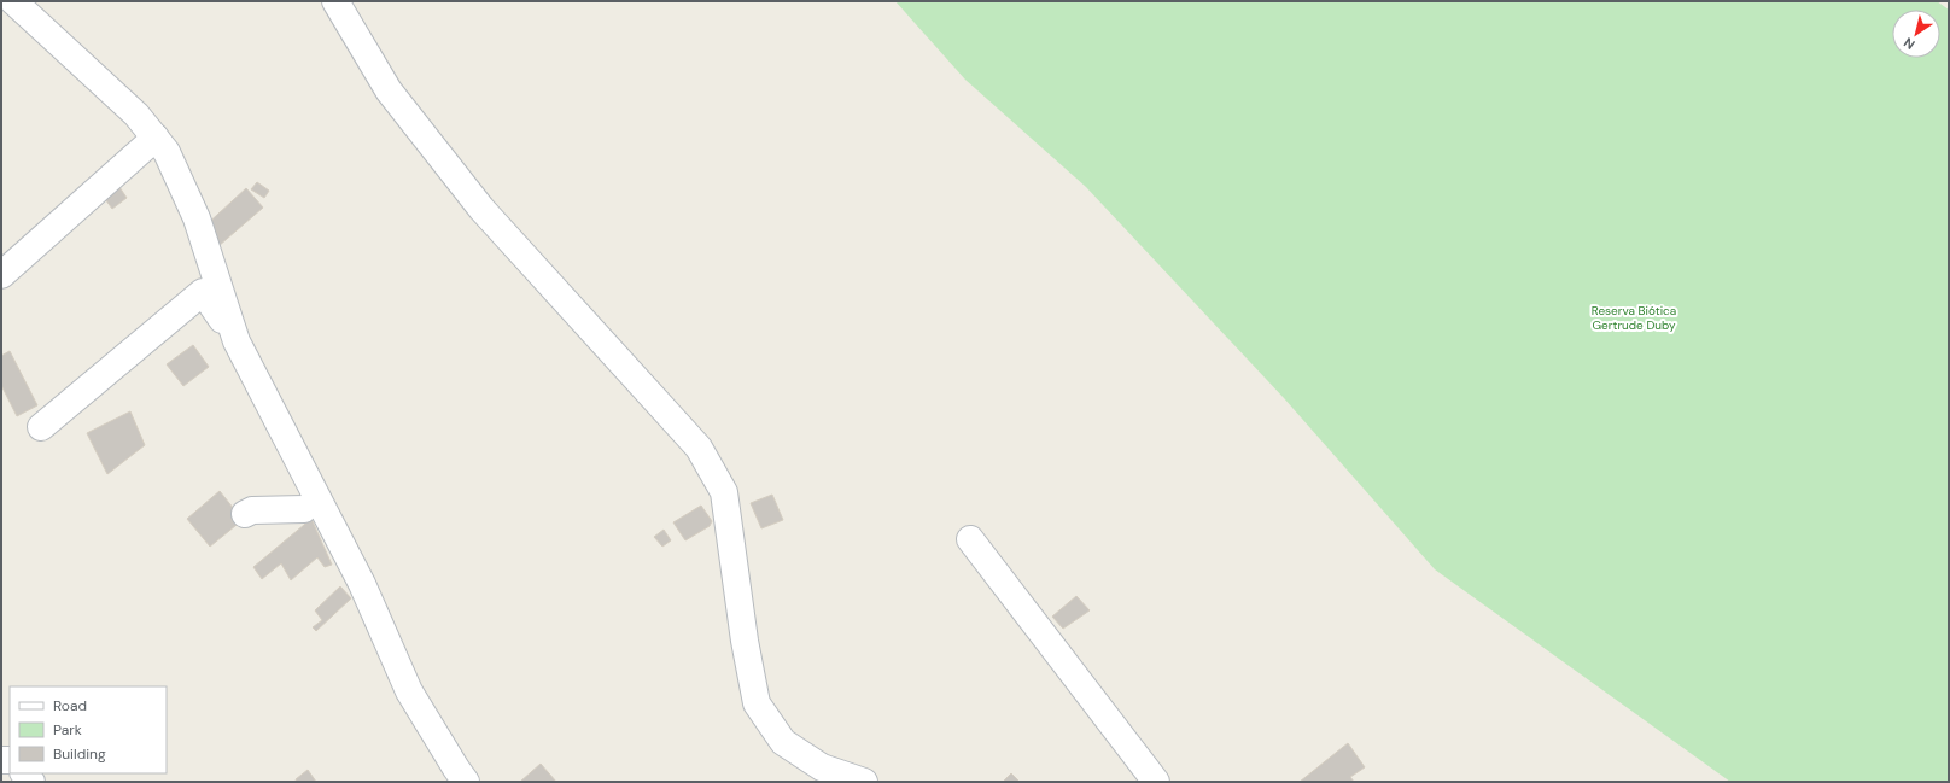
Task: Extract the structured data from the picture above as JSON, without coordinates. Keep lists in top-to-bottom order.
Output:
{
  "parks": ["Reserva Biótica Gertrude Duby"],
  "legend": ["Road", "Park", "Building"],
  "north": "bottom left"
}
